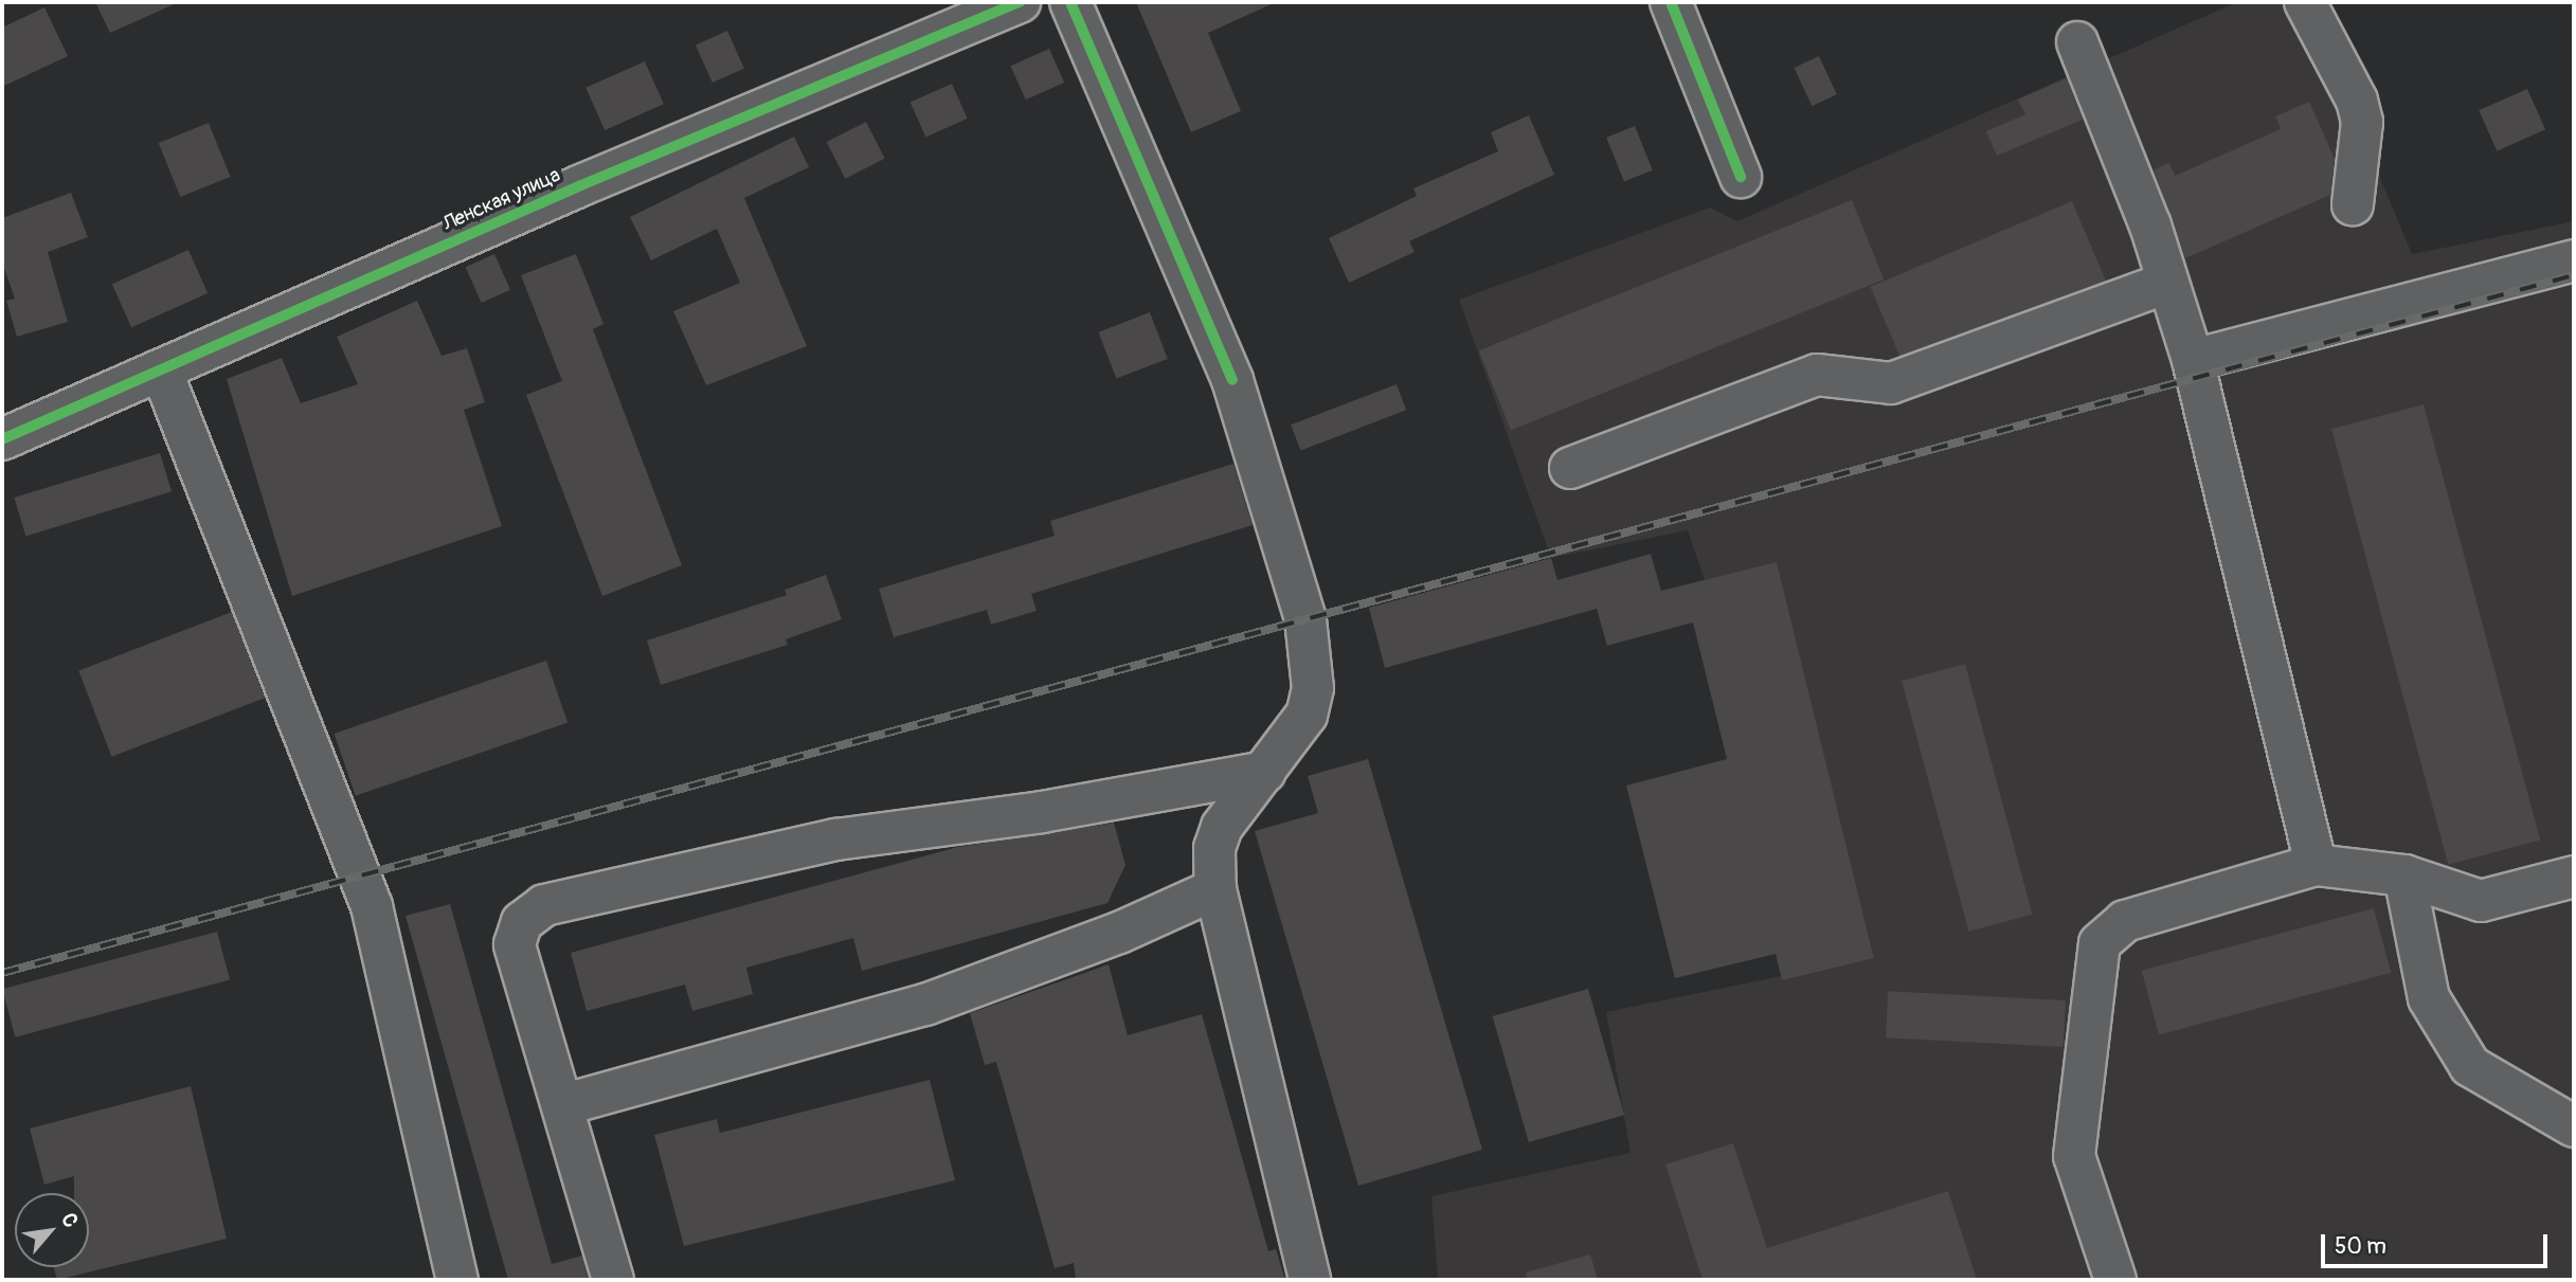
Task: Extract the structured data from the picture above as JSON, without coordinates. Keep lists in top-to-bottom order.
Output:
{
  "streets": {
    "street": ["Ленская улица"]
  },
  "scale_bar": "50 m",
  "north": "top right"
}
